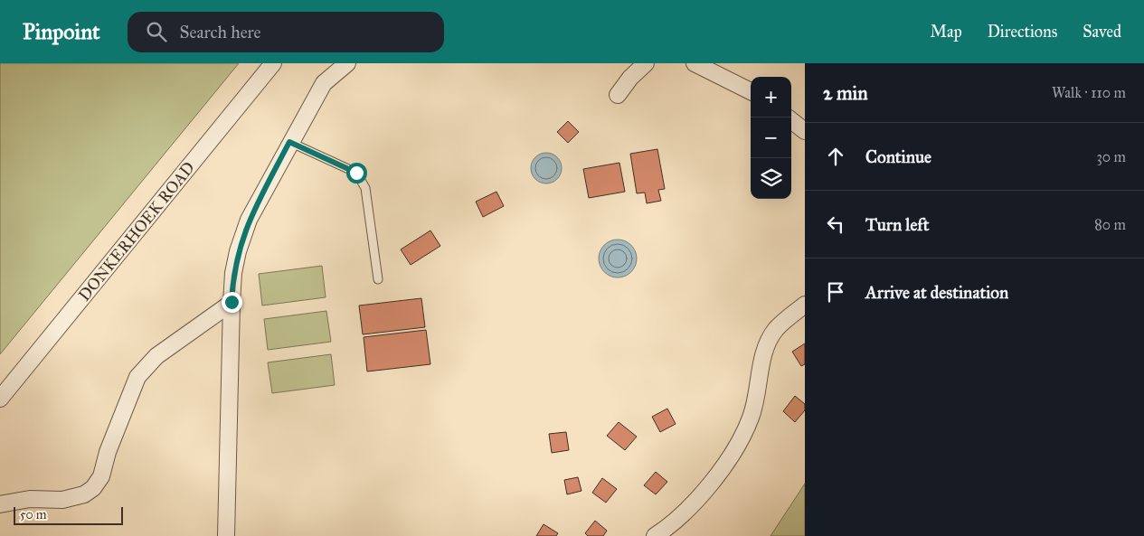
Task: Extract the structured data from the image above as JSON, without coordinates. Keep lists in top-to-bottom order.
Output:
{
  "streets": {
    "street": ["DONKERHOEK ROAD"]
  },
  "scale_bar": "50 m",
  "page": {
    "header": "Pinpoint",
    "search": "Search here",
    "nav": ["Map", "Directions", "Saved"],
    "heading": ["2 min", "Walk · 110 m"],
    "map_buttons": ["+", "−"],
    "list": [
      ["Continue", "30 m"],
      ["Turn left", "80 m"],
      "Arrive at destination"
    ],
    "scale": "50 m"
  }
}
